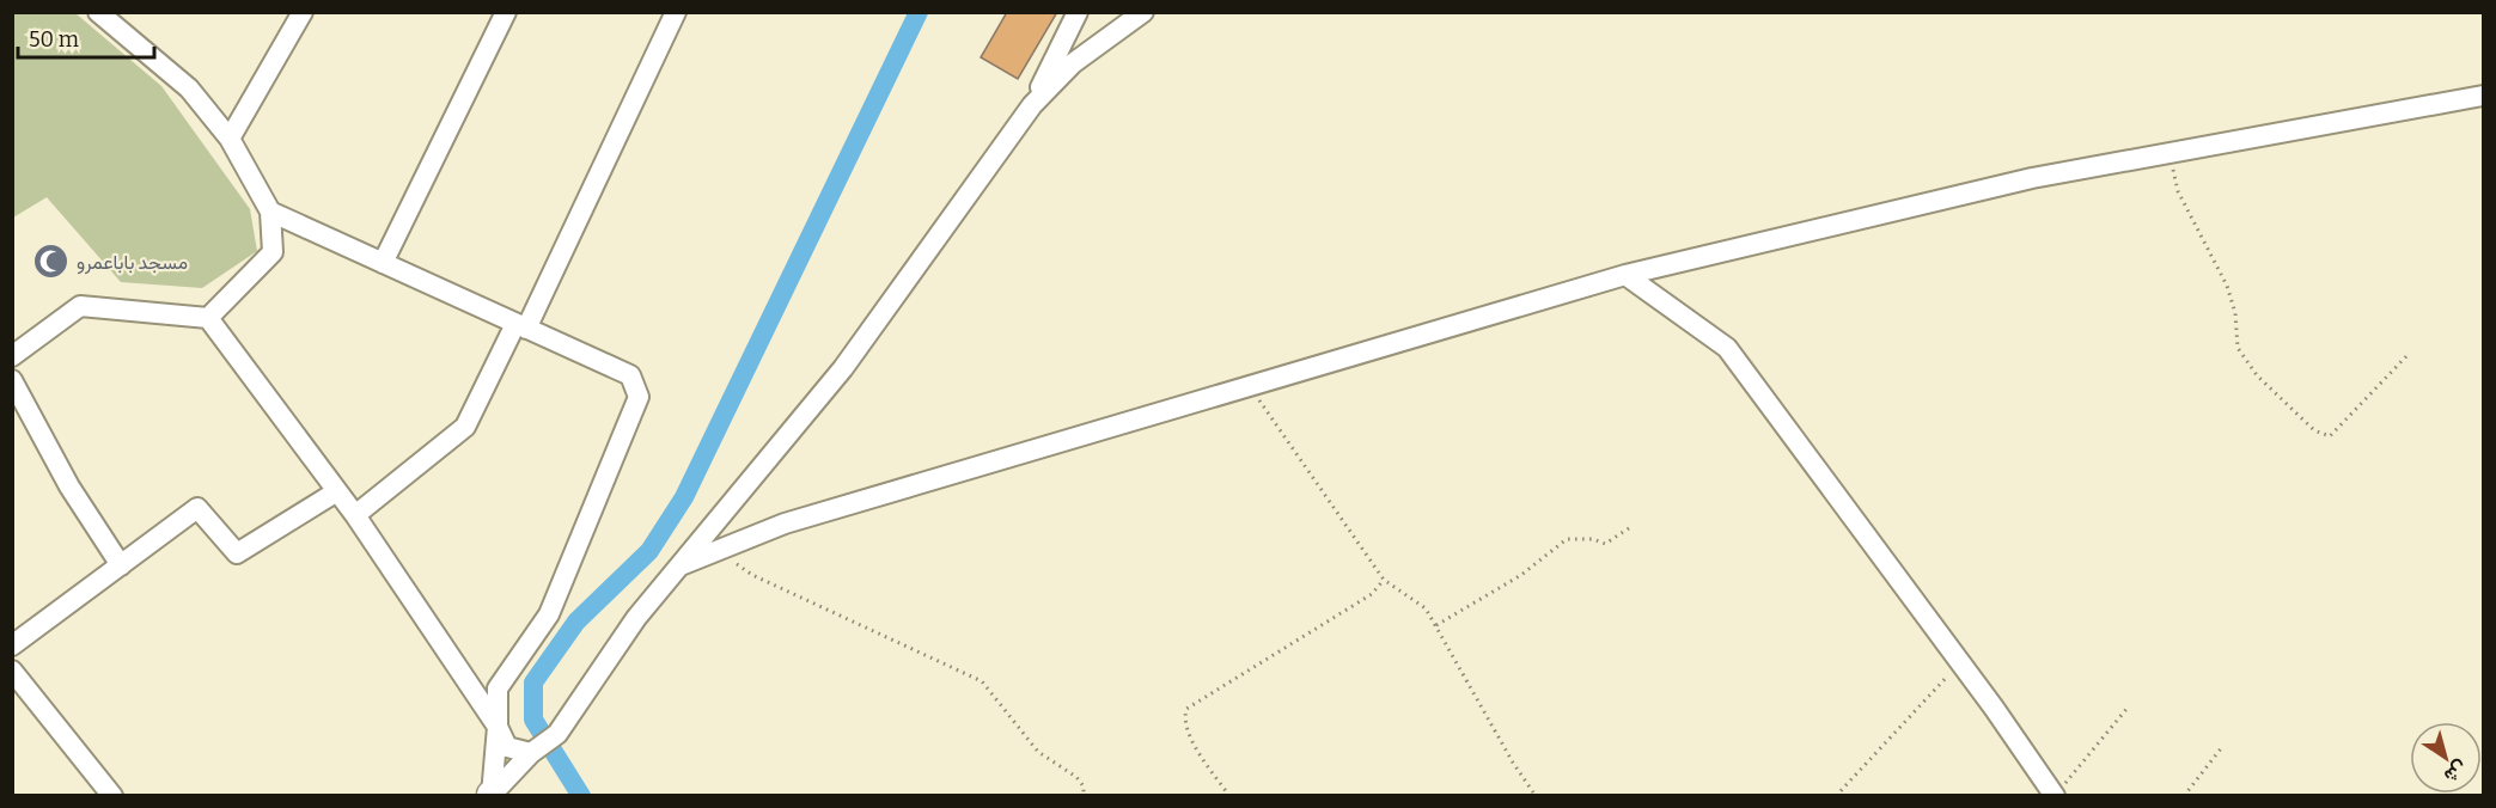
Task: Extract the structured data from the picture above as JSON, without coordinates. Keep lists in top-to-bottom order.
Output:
{
  "places": {
    "mosque": ["مسجد باباعمرو"]
  },
  "scale_bar": "50 m",
  "north": "bottom right"
}
